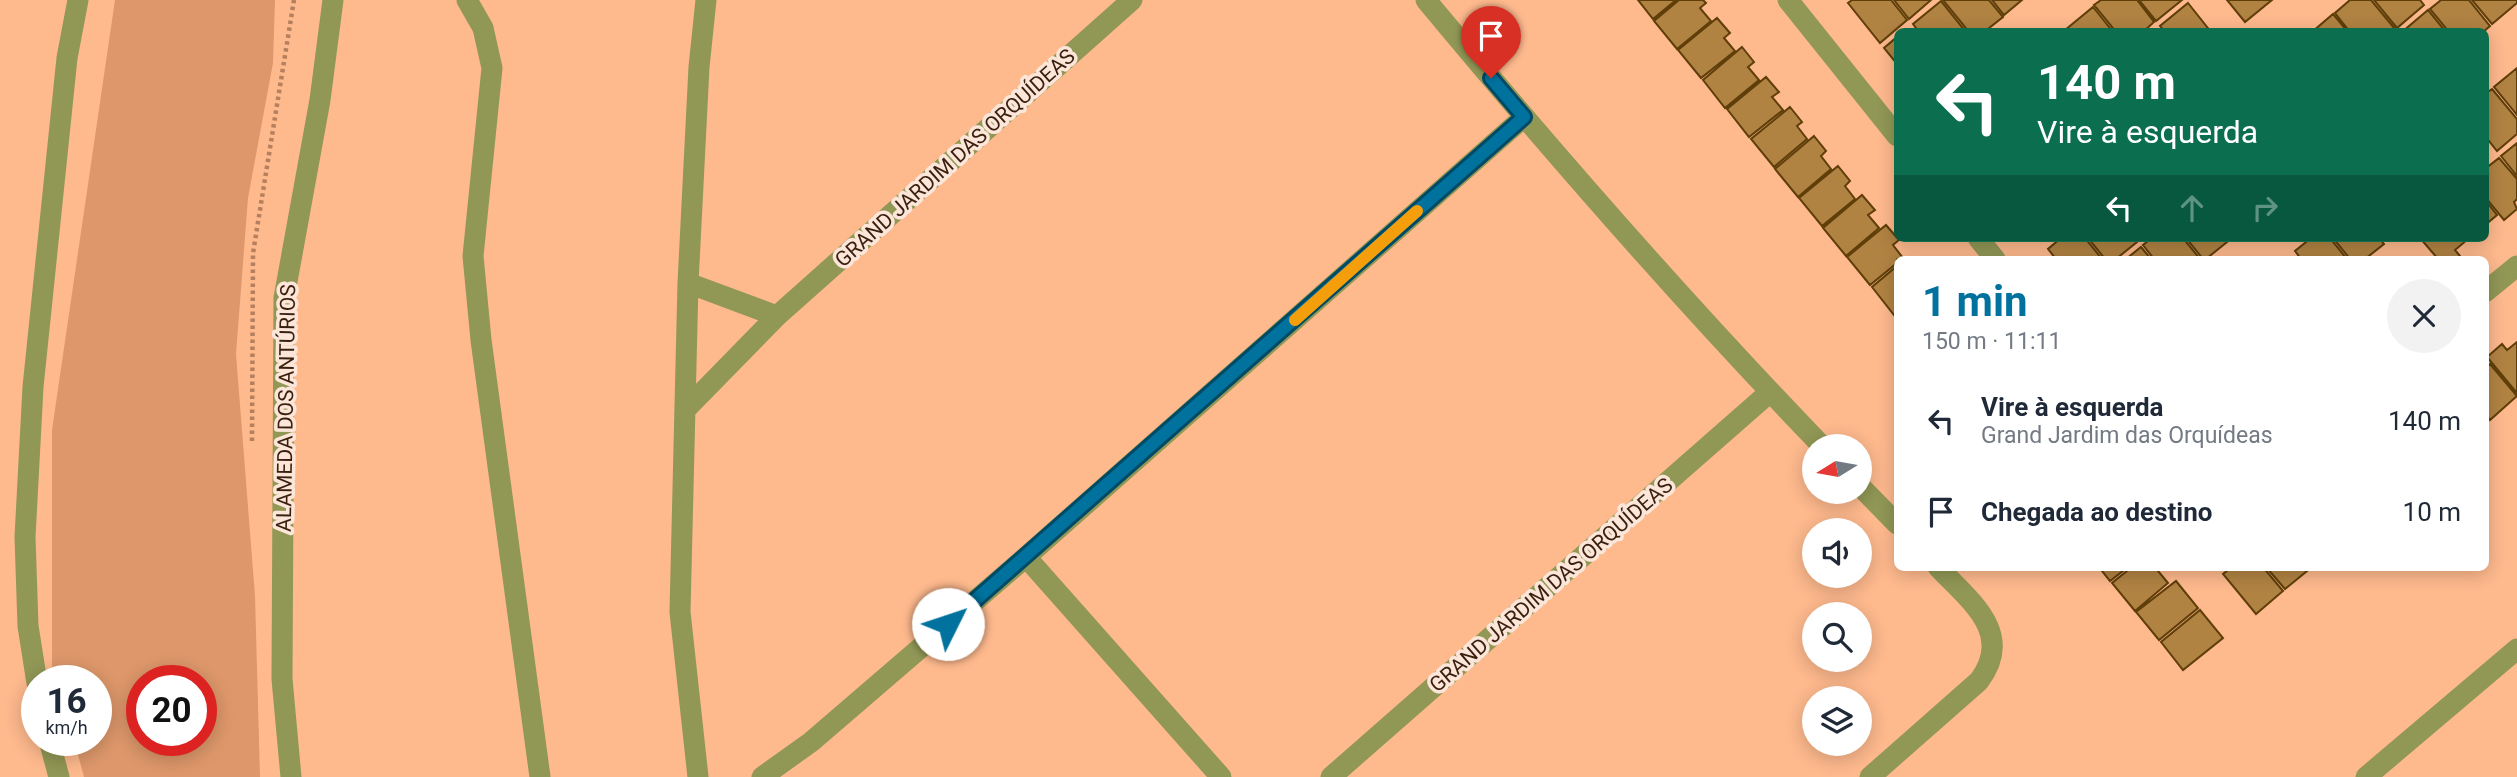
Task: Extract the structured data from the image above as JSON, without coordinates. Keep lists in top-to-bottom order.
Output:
{
  "streets": {
    "street": ["GRAND JARDIM DAS ORQUÍDEAS", "ALAMEDA DOS ANTÚRIOS"]
  },
  "north": "left",
  "page": {
    "turn": ["140 m", "Vire à esquerda"],
    "heading": ["1 min", "150 m · 11:11"],
    "list": [
      {
        "name": "Vire à esquerda",
        "note": "Grand Jardim das Orquídeas",
        "value": "140 m"
      },
      {
        "name": "Chegada ao destino",
        "value": "10 m"
      }
    ],
    "speed": "16 km/h",
    "limit": "20"
  }
}
